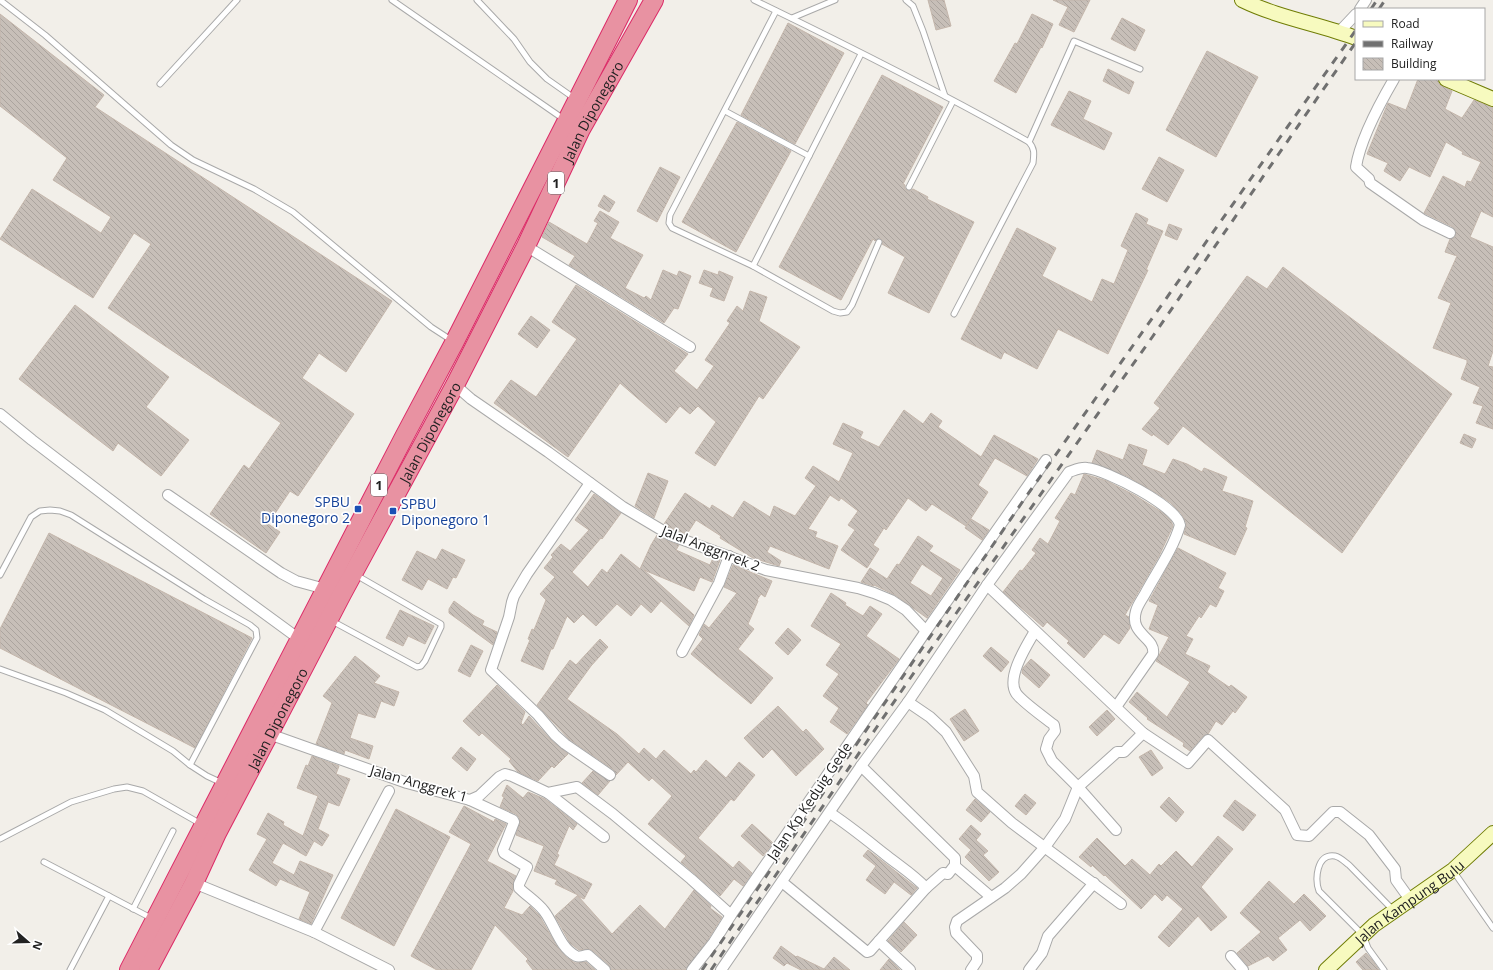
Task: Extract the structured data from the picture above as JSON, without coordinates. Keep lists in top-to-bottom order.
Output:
{
  "streets": {
    "highway": ["Jalan Diponegoro", "1"],
    "street": [
      "Jalal Anggnrek 2",
      "Jalan Anggrek 1",
      "Jalan Kp Keduig Gede",
      "Jalan Kampung Bulu"
    ]
  },
  "crossings": [
    ["Jalan Diponegoro", "Jalal Anggnrek 2"],
    ["Jalan Diponegoro", "Jalan Anggrek 1"],
    ["Jalal Anggnrek 2", "Jalan Kp Keduig Gede"]
  ],
  "places": {
    "transit": ["SPBU Diponegoro 2", "SPBU Diponegoro 1"]
  },
  "legend": ["Road", "Railway", "Building"],
  "north": "right"
}
